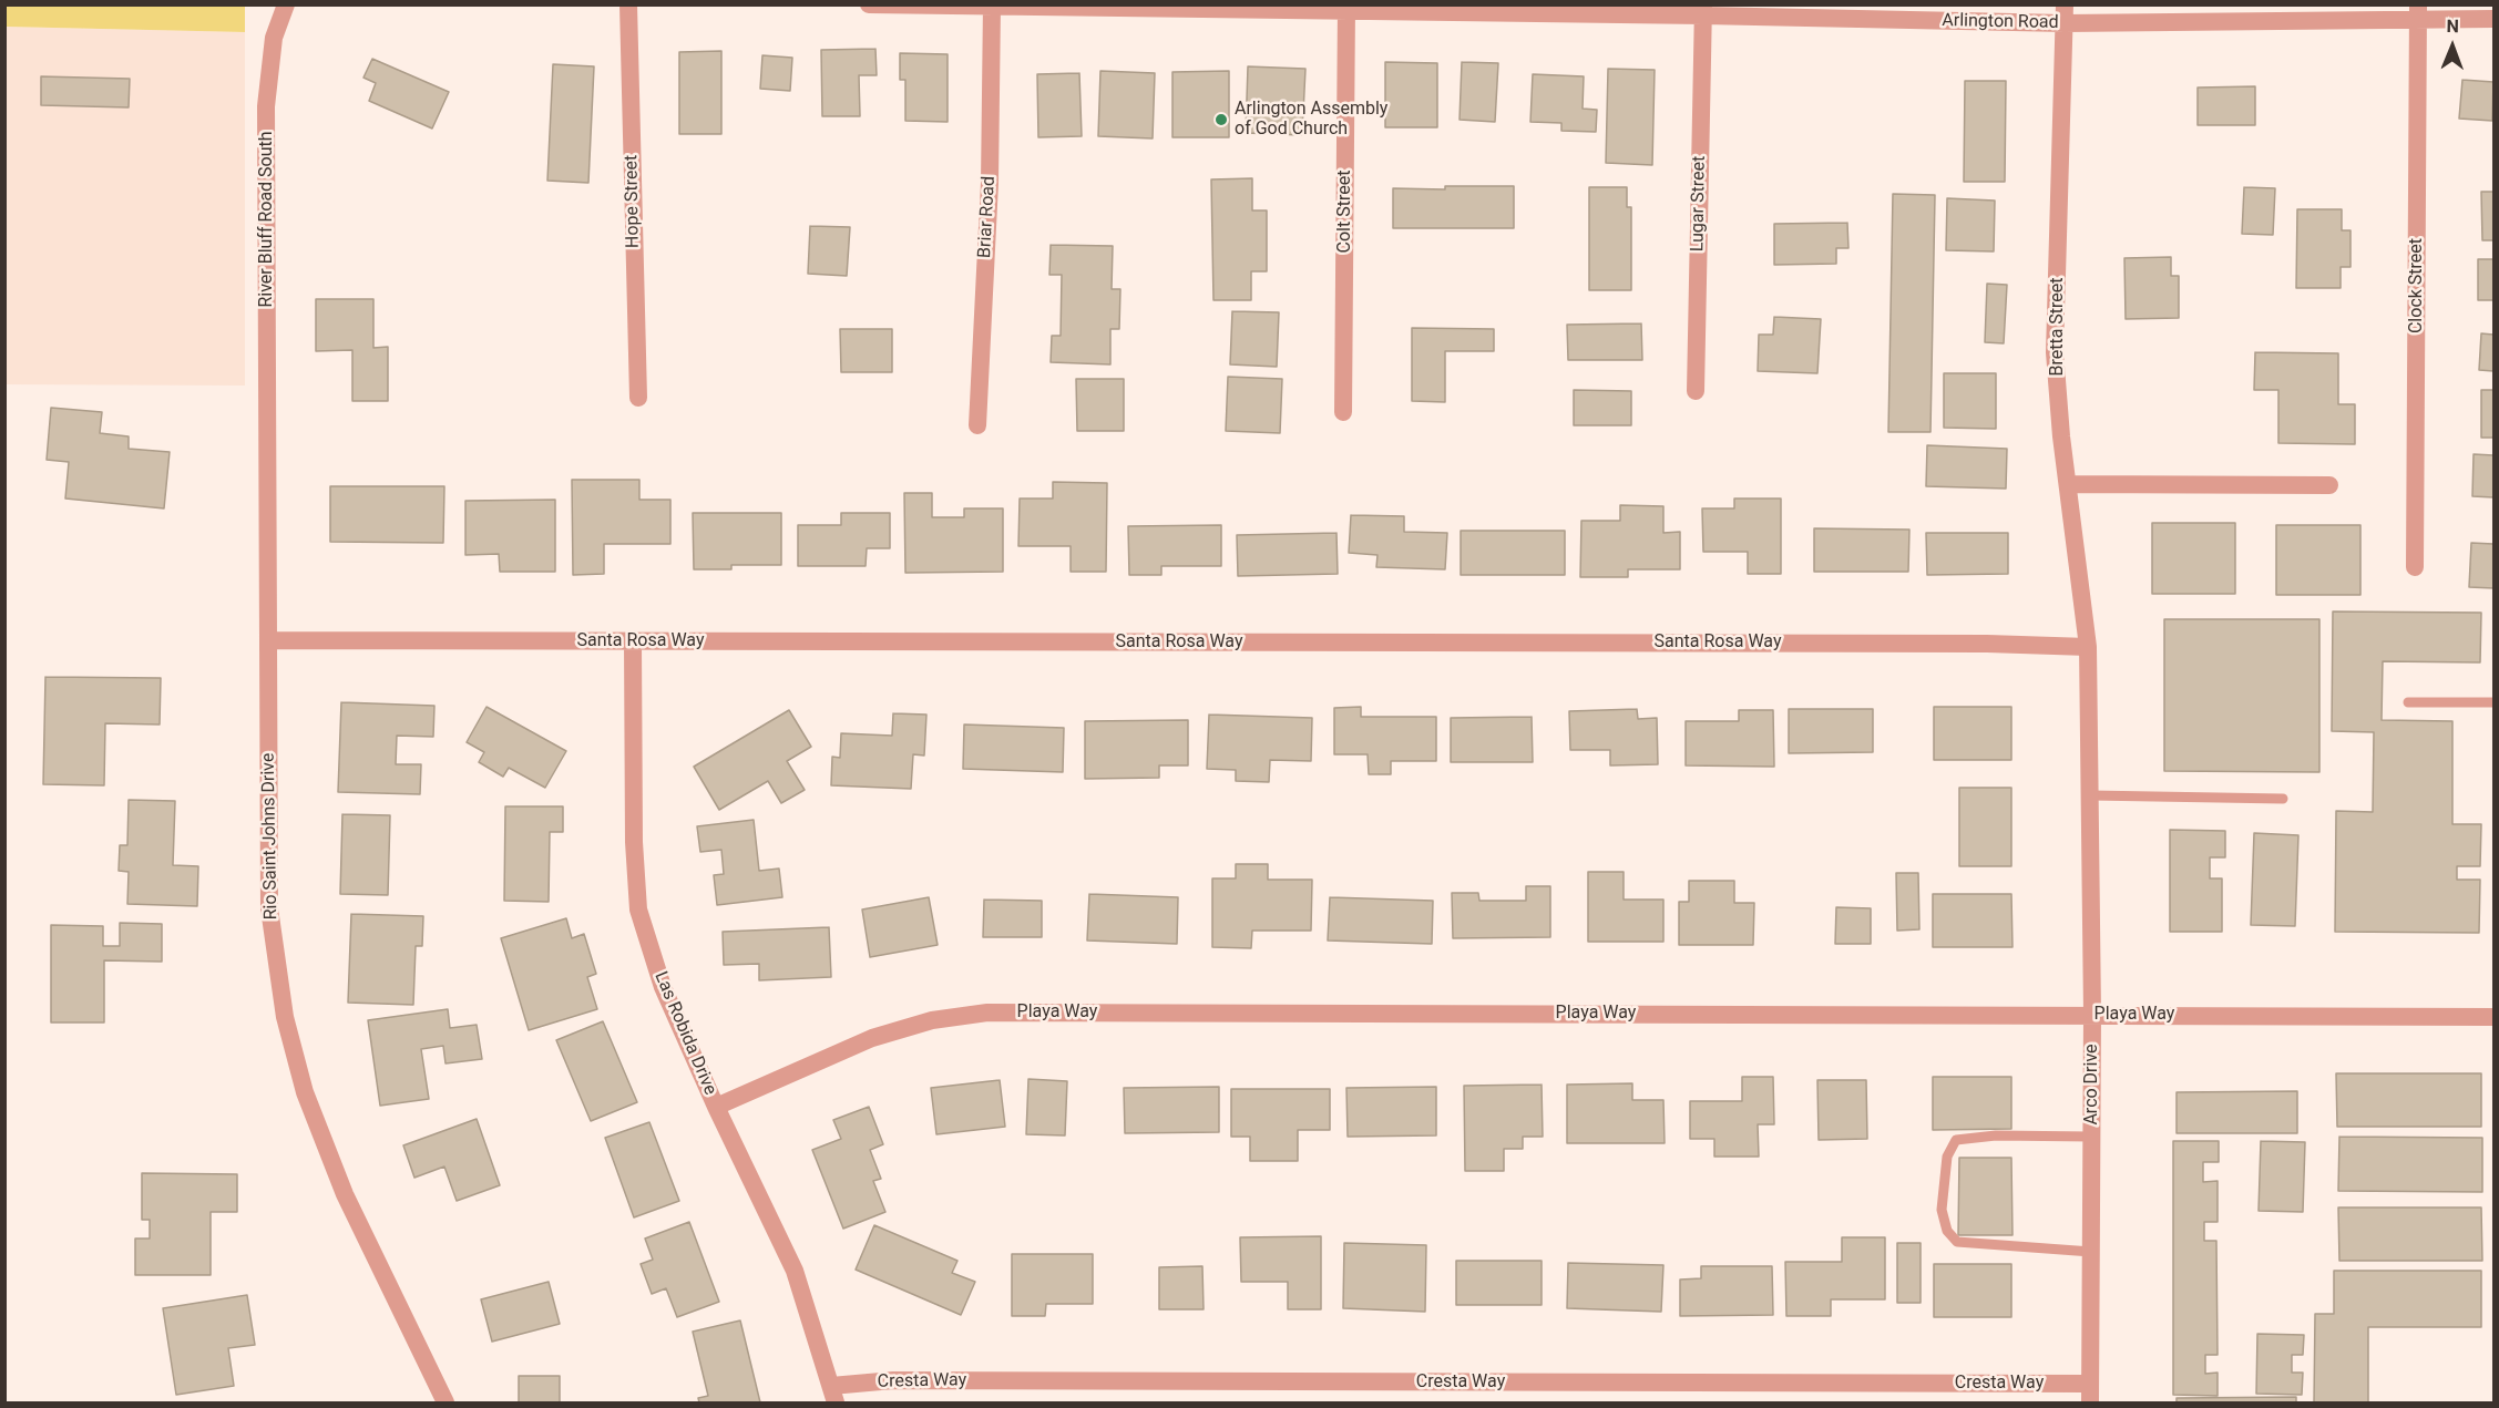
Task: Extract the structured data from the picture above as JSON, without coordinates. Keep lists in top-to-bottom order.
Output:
{
  "streets": {
    "street": [
      "Arlington Road",
      "Hope Street",
      "Lugar Street",
      "Colt Street",
      "Briar Road",
      "River Bluff Road South",
      "Clock Street",
      "Bretta Street",
      "Santa Rosa Way",
      "Rio Saint Johns Drive",
      "Playa Way",
      "Las Robida Drive",
      "Arco Drive",
      "Cresta Way"
    ]
  },
  "crossings": [
    ["Arlington Road", "Lugar Street"],
    ["Arlington Road", "Colt Street"],
    ["Arlington Road", "Briar Road"],
    ["Arlington Road", "Clock Street"],
    ["Arlington Road", "Bretta Street"],
    ["River Bluff Road South", "Rio Saint Johns Drive"],
    ["Bretta Street", "Santa Rosa Way"],
    ["Bretta Street", "Arco Drive"],
    ["Santa Rosa Way", "Rio Saint Johns Drive"],
    ["Santa Rosa Way", "Las Robida Drive"],
    ["Santa Rosa Way", "Arco Drive"],
    ["Playa Way", "Las Robida Drive"],
    ["Playa Way", "Arco Drive"],
    ["Las Robida Drive", "Cresta Way"],
    ["Arco Drive", "Cresta Way"]
  ],
  "places": ["Arlington Assembly of God Church"],
  "north": "top"
}
